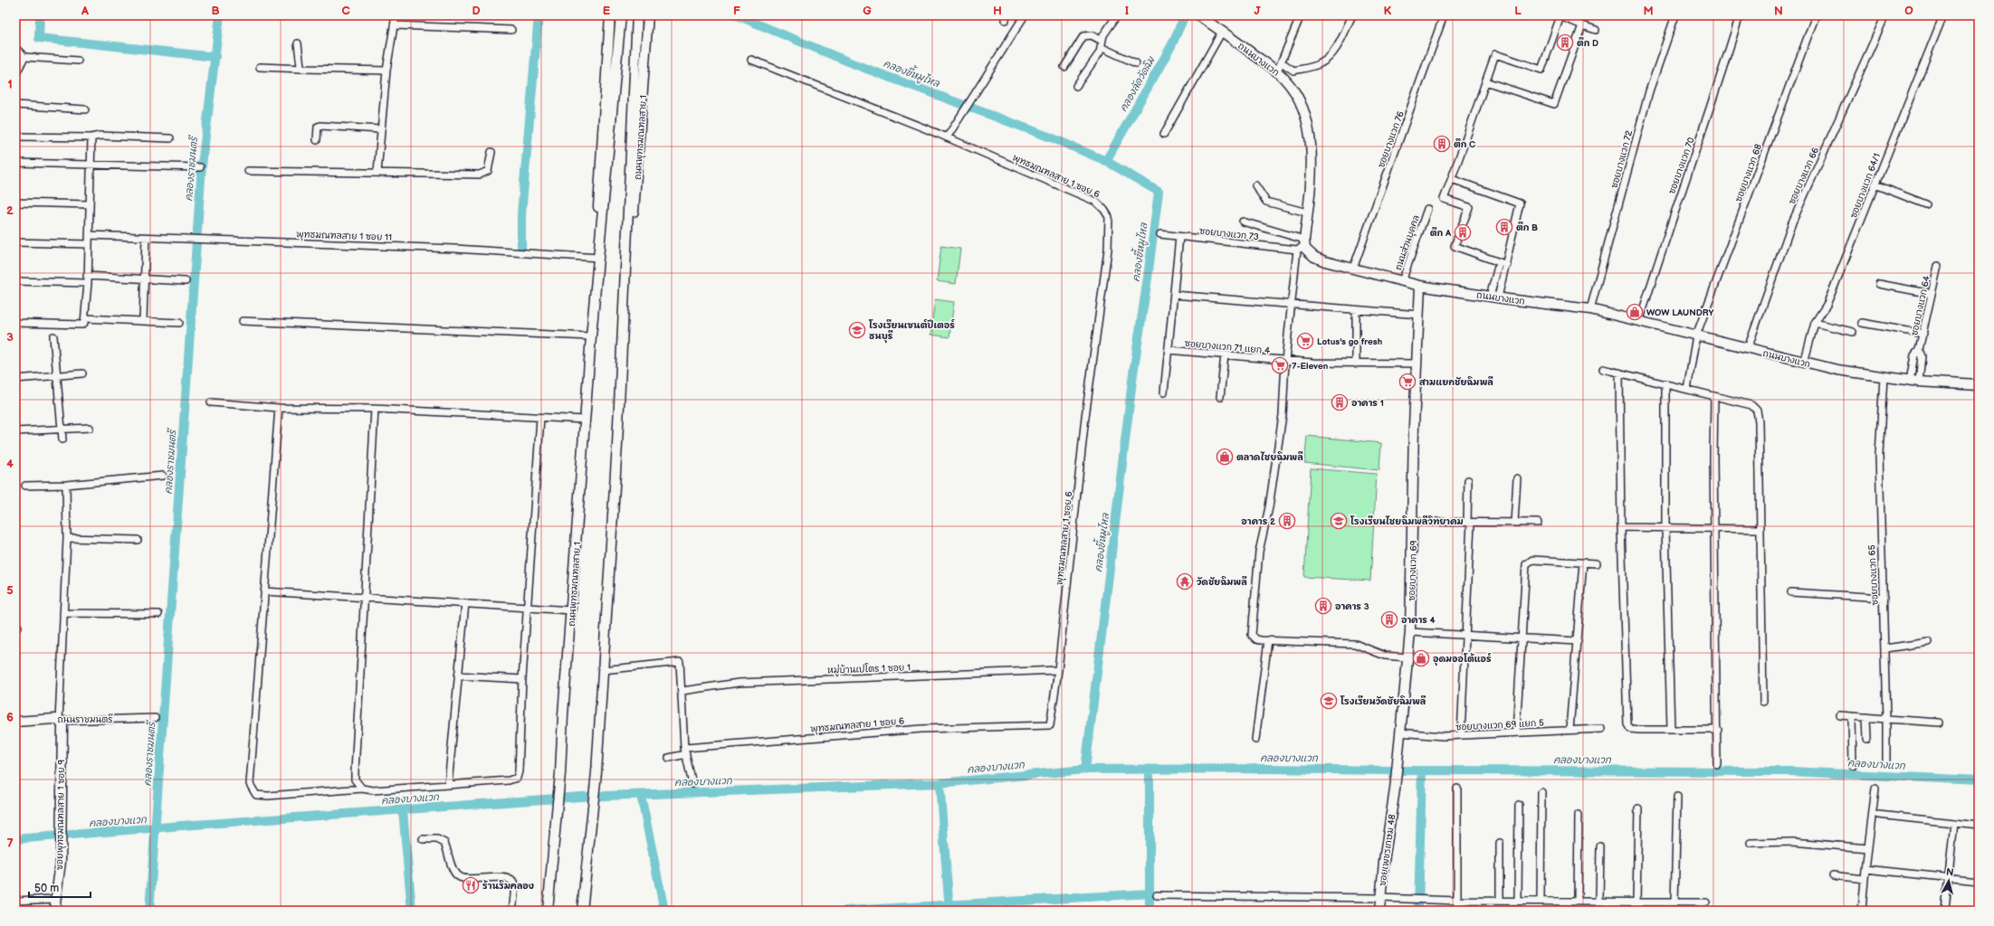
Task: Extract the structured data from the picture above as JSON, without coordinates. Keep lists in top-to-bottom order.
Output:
{
  "streets": {
    "main road": [
      "ถนนบางแวก",
      "ถนนพุทธมณฑลสาย 1",
      "ซอยบางแวก 69",
      "ถนนราชมนตรี",
      "ซอยพุทธมณฑลสาย 1 ซอย 9",
      "ซอยเพชรเกษม 48"
    ],
    "street": [
      "ซอยบางแวก 76",
      "ซอยบางแวก 72",
      "ซอยบางแวก 70",
      "ซอยบางแวก 68",
      "พุทธมณฑลสาย 1 ซอย 6",
      "ซอยบางแวก 66",
      "ซอยบางแวก 64/1",
      "ซอยบางแวก 73",
      "พุทธมณฑลสาย 1 ซอย 11",
      "ถนนส่วนบุคคล",
      "ซอยบางแวก 64",
      "ซอยบางแวก 71 แยก 4",
      "ซอยบางแวก 65",
      "หมู่บ้านเปโตร 1 ซอย 1",
      "ซอยบางแวก 69 แยก 5"
    ]
  },
  "crossings": [
    ["ถนนบางแวก", "ซอยบางแวก 76"],
    ["ถนนบางแวก", "ซอยบางแวก 72"],
    ["ถนนบางแวก", "ซอยบางแวก 70"],
    ["ถนนบางแวก", "ซอยบางแวก 68"],
    ["ถนนบางแวก", "ซอยบางแวก 66"],
    ["ถนนบางแวก", "ซอยบางแวก 64/1"],
    ["ถนนบางแวก", "ซอยบางแวก 73"],
    ["ถนนบางแวก", "ถนนส่วนบุคคล"],
    ["ถนนบางแวก", "ซอยบางแวก 64"],
    ["ถนนบางแวก", "ซอยบางแวก 69"],
    ["ถนนบางแวก", "ซอยบางแวก 65"],
    ["ถนนพุทธมณฑลสาย 1", "พุทธมณฑลสาย 1 ซอย 11"],
    ["พุทธมณฑลสาย 1 ซอย 6", "หมู่บ้านเปโตร 1 ซอย 1"],
    ["ซอยบางแวก 71 แยก 4", "ซอยบางแวก 69"],
    ["ซอยบางแวก 69", "ซอยบางแวก 69 แยก 5"],
    ["ซอยบางแวก 69", "ซอยเพชรเกษม 48"],
    ["ถนนราชมนตรี", "ซอยพุทธมณฑลสาย 1 ซอย 9"]
  ],
  "water": [
    "คลองขี้หมูไหล",
    "คลองลัดวัดฉิม",
    "คลองราชมนตรี",
    "คลองบางแวก"
  ],
  "places": {
    "building": [
      "ตึก D",
      "ตึก C",
      "ตึก B",
      "ตึก A",
      "อาคาร 1",
      "อาคาร 2",
      "อาคาร 3",
      "อาคาร 4"
    ],
    "shop": ["WOW LAUNDRY", "ตลาดไชยฉิมพลี", "อุดมออโต้แอร์"],
    "school or university": ["โรงเรียนเซนต์ปีเตอร์ ธนบุรี", "โรงเรียนไชยฉิมพลีวิทยาคม", "โรงเรียนวัดชัยฉิมพลี"],
    "supermarket": ["Lotus's go fresh", "7-Eleven", "สามแยกชัยฉิมพลี"],
    "temple": ["วัดชัยฉิมพลี"],
    "restaurant": ["ร้านริมคลอง"]
  },
  "scale_bar": "50 m",
  "north": "top",
  "grid": {
    "columns": [
      "A",
      "B",
      "C",
      "D",
      "E",
      "F",
      "G",
      "H",
      "I",
      "J",
      "K",
      "L",
      "M",
      "N",
      "O"
    ],
    "rows": [
      "1",
      "2",
      "3",
      "4",
      "5",
      "6",
      "7"
    ]
  }
}
